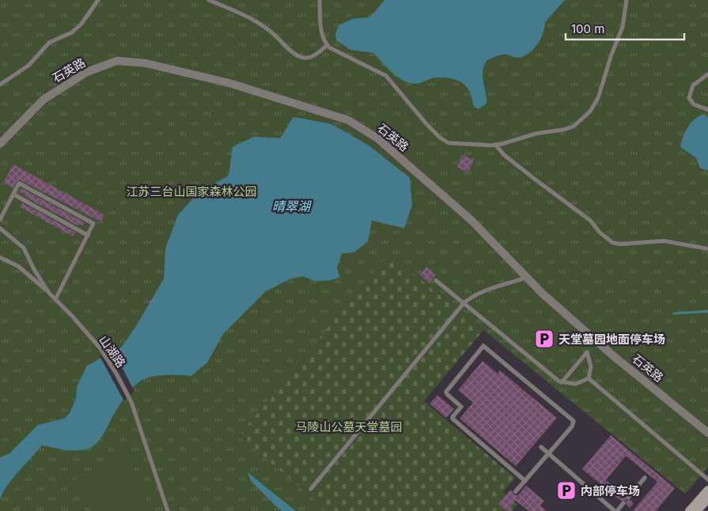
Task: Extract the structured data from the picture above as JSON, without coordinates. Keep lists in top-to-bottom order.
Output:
{
  "streets": {
    "street": ["石英路"],
    "lane": ["山湖路"]
  },
  "water": ["晴翠湖"],
  "parks": ["江苏三台山国家森林公园", "马陵山公墓天堂墓园"],
  "places": {
    "parking": ["天堂墓园地面停车场", "内部停车场"]
  },
  "scale_bar": "100 m"
}
